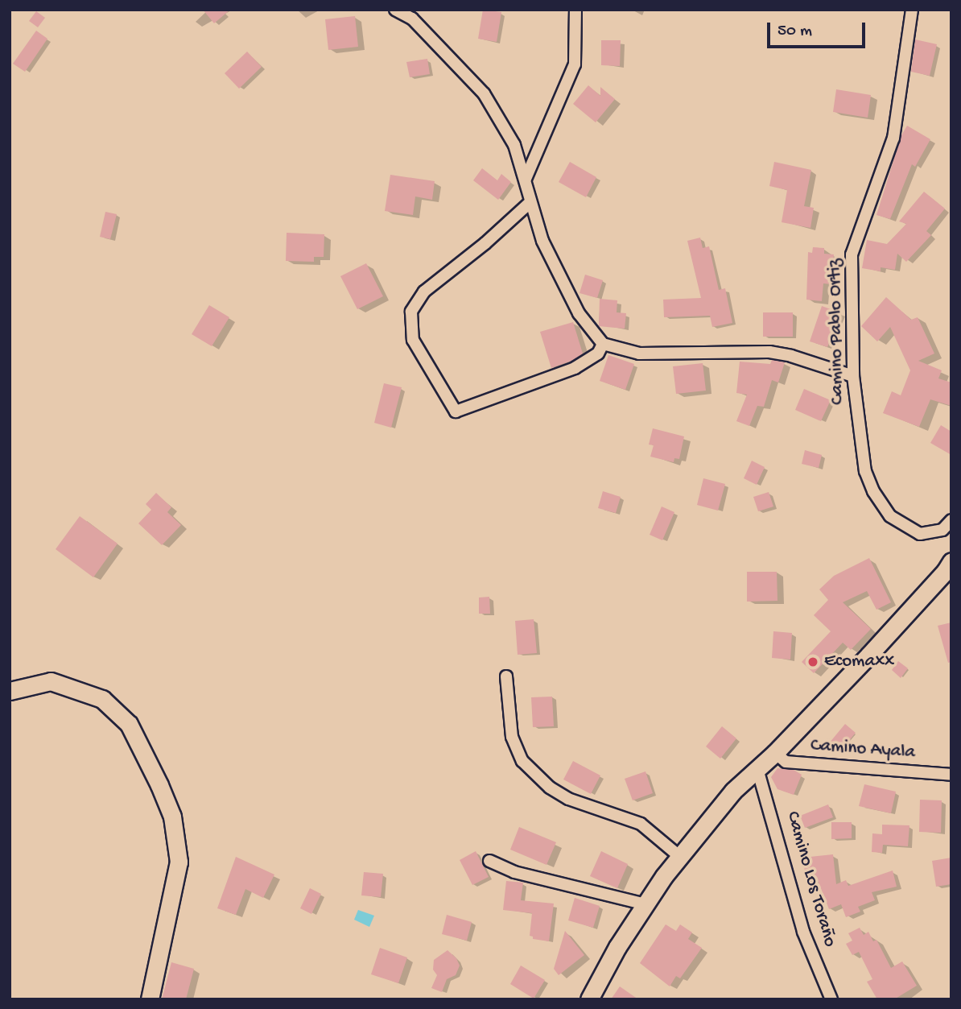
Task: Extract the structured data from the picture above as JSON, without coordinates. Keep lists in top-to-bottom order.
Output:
{
  "streets": {
    "street": ["Camino Pablo Ortiz", "Camino Ayala", "Camino Los Toraño"]
  },
  "places": ["Ecomaxx"],
  "scale_bar": "50 m"
}
